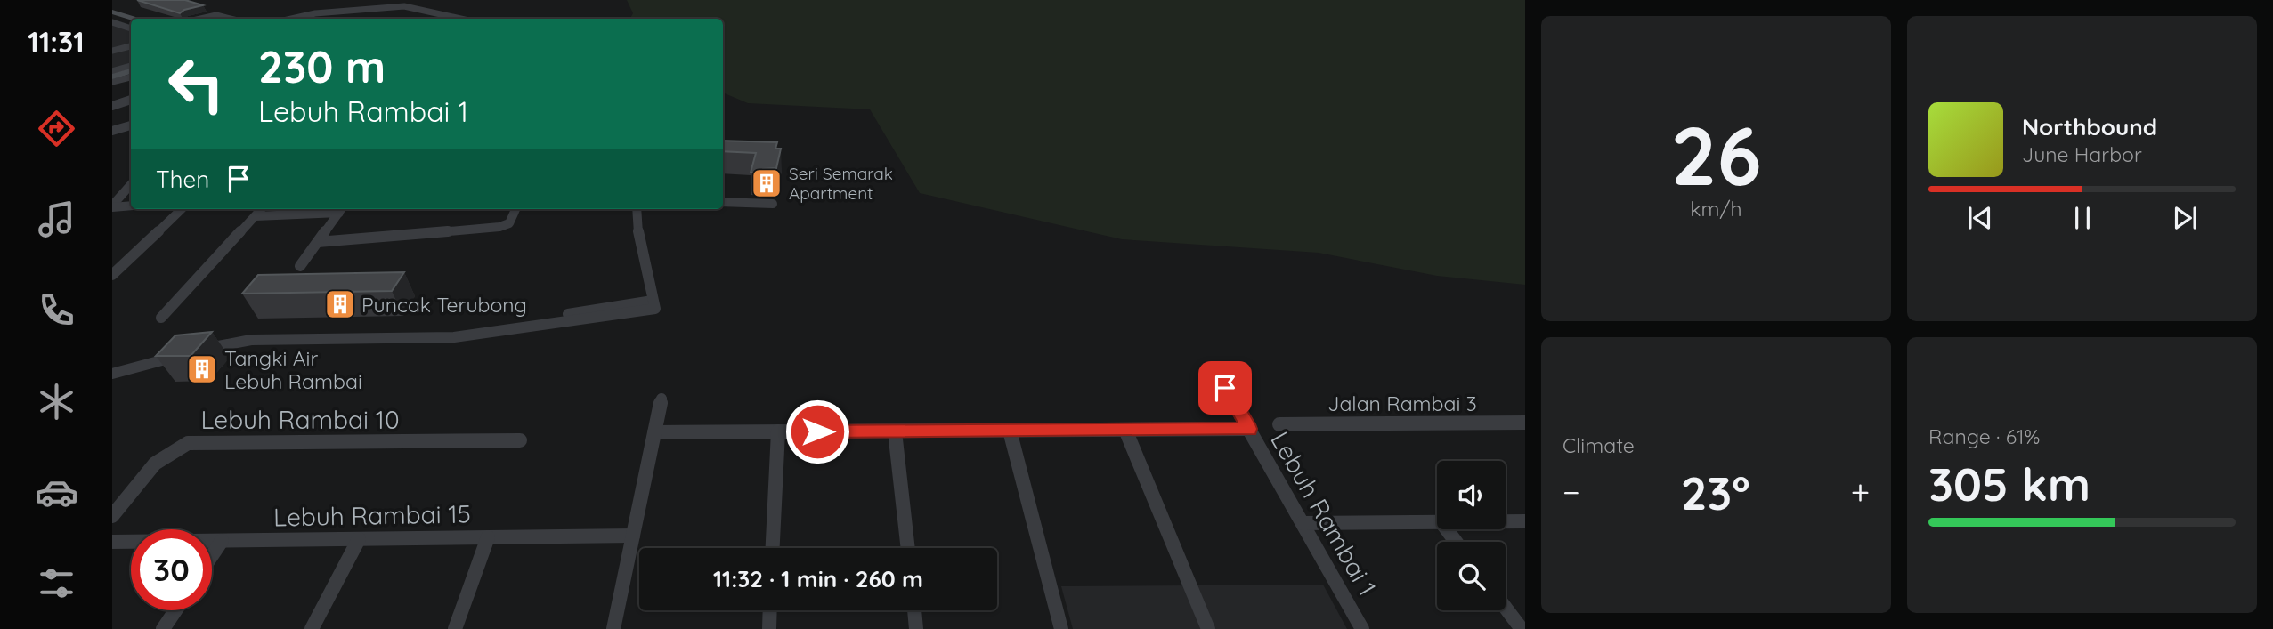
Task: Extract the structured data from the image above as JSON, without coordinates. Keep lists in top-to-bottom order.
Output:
{
  "streets": {
    "street": [
      "Jalan Rambai 3",
      "Lebuh Rambai 10",
      "Lebuh Rambai 1",
      "Lebuh Rambai 15"
    ]
  },
  "places": {
    "building": ["Seri Semarak Apartment", "Puncak Terubong", "Tangki Air Lebuh Rambai"]
  },
  "page": {
    "tabs": "11:31",
    "tile": [
      ["26", "km/h"],
      "Climate",
      ["Range · 61%", "305 km"]
    ],
    "turn": ["230 m", "Lebuh Rambai 1"],
    "song": ["Northbound", "June Harbor"],
    "then": "Then",
    "heat": ["−", "23°", "+"],
    "limit": "30",
    "trip": "11:32 · 1 min · 260 m"
  }
}
